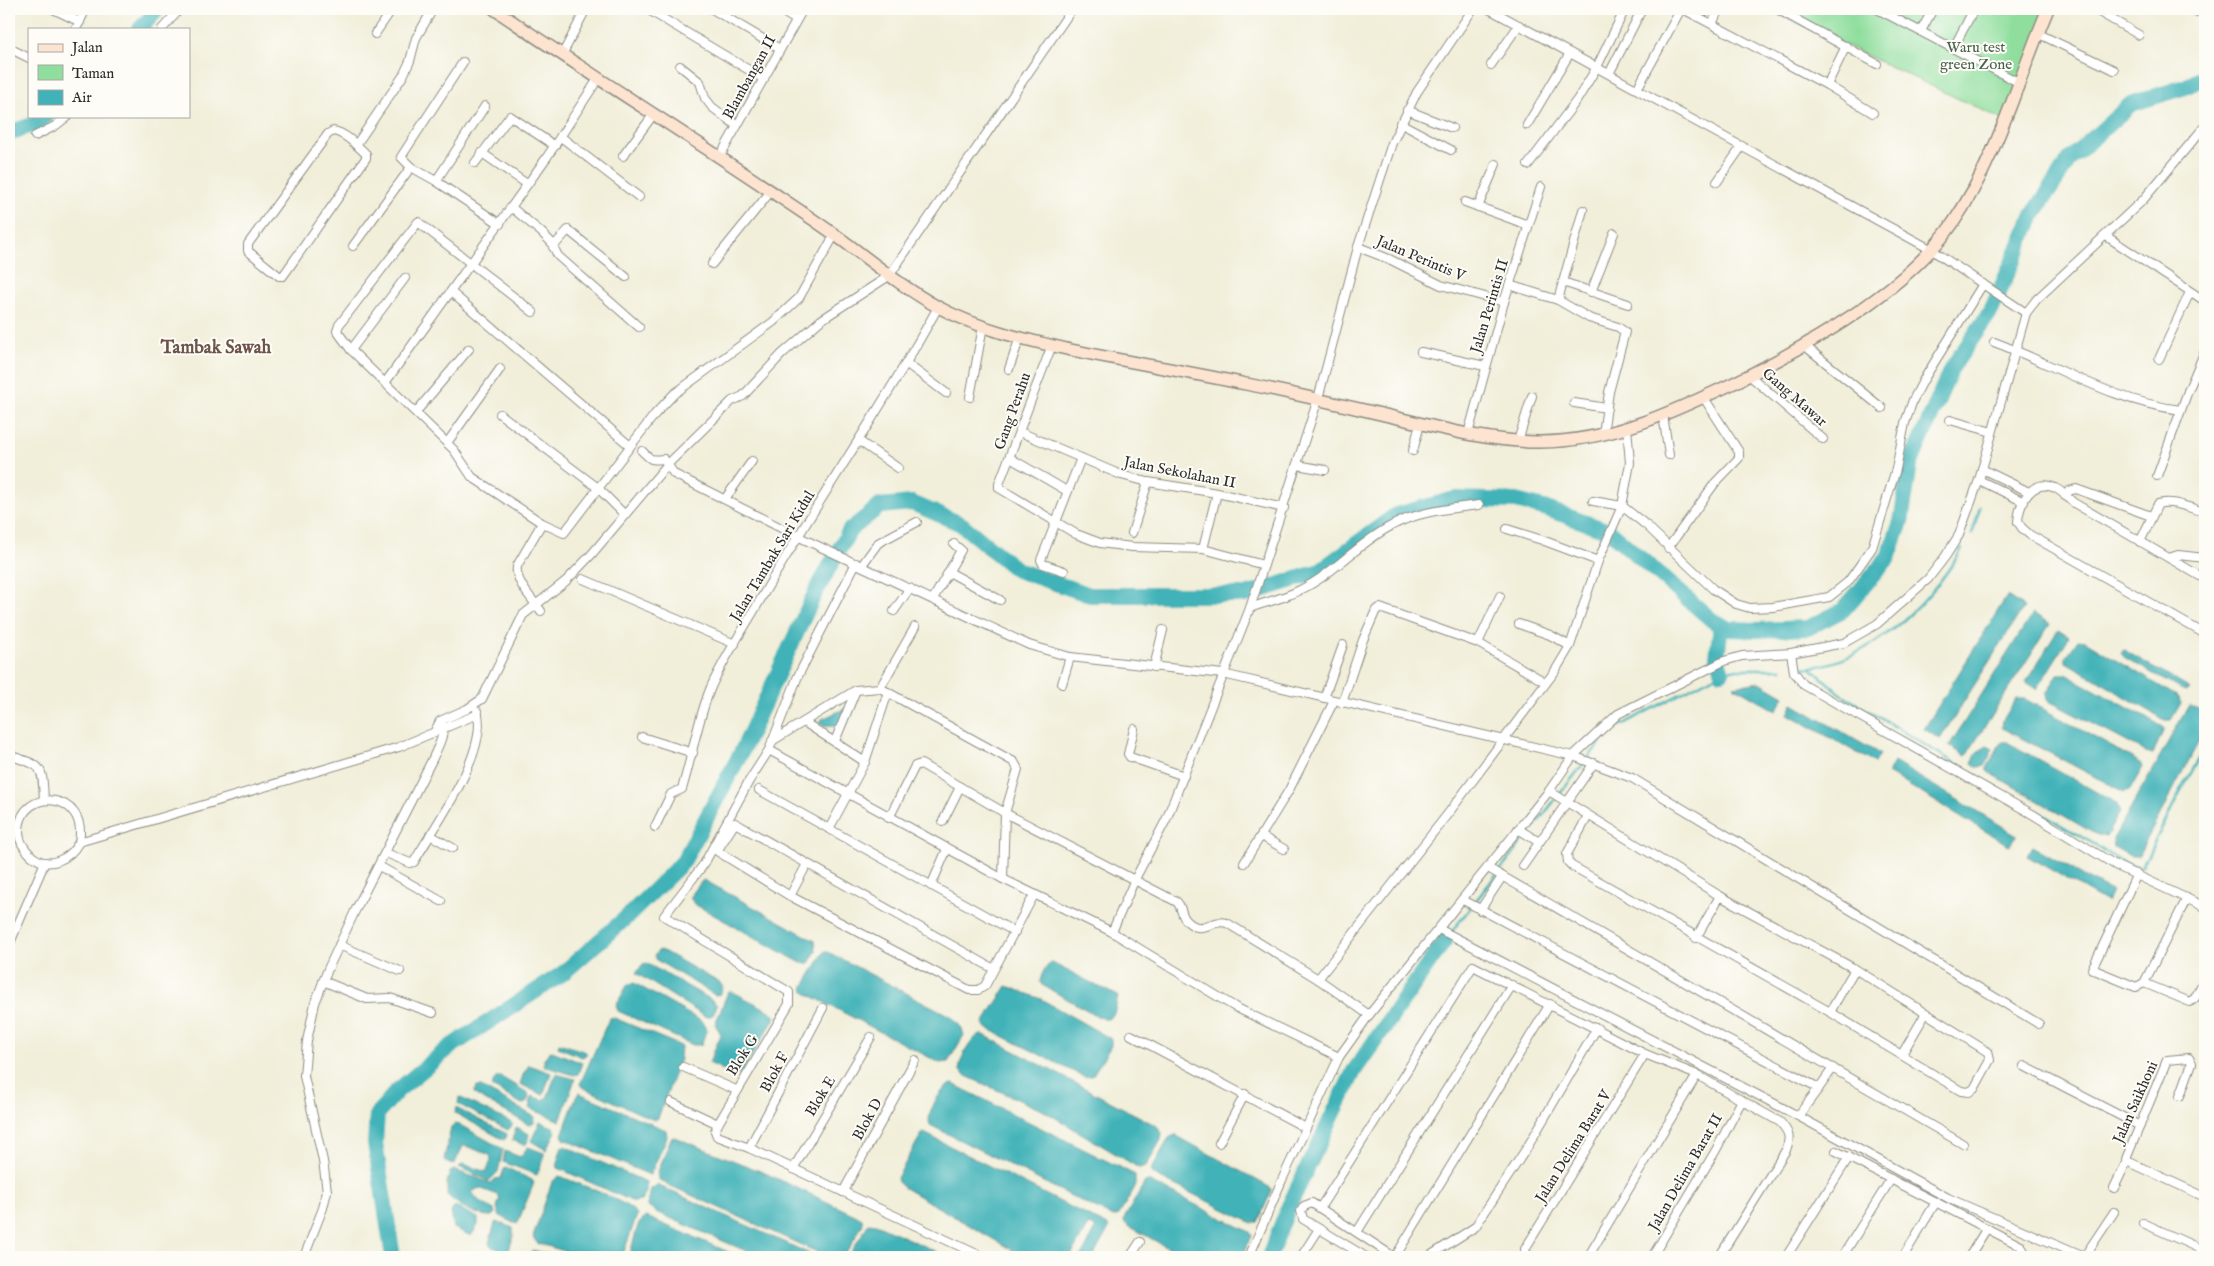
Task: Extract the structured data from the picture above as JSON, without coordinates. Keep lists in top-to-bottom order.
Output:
{
  "streets": {
    "street": [
      "Blambangan II",
      "Jalan Perintis V",
      "Jalan Perintis II",
      "Gang Mawar",
      "Gang Perahu",
      "Jalan Sekolahan II",
      "Jalan Tambak Sari Kidul",
      "Blok G",
      "Blok F",
      "Blok E",
      "Jalan Saikhoni",
      "Blok D",
      "Jalan Delima Barat V",
      "Jalan Delima Barat II"
    ]
  },
  "crossings": [
    ["Jalan Perintis V", "Jalan Perintis II"],
    ["Gang Perahu", "Jalan Sekolahan II"],
    ["Blok G", "Blok F"]
  ],
  "districts": ["Tambak Sawah"],
  "parks": ["Waru test green Zone"],
  "legend": ["Jalan", "Taman", "Air"]
}
